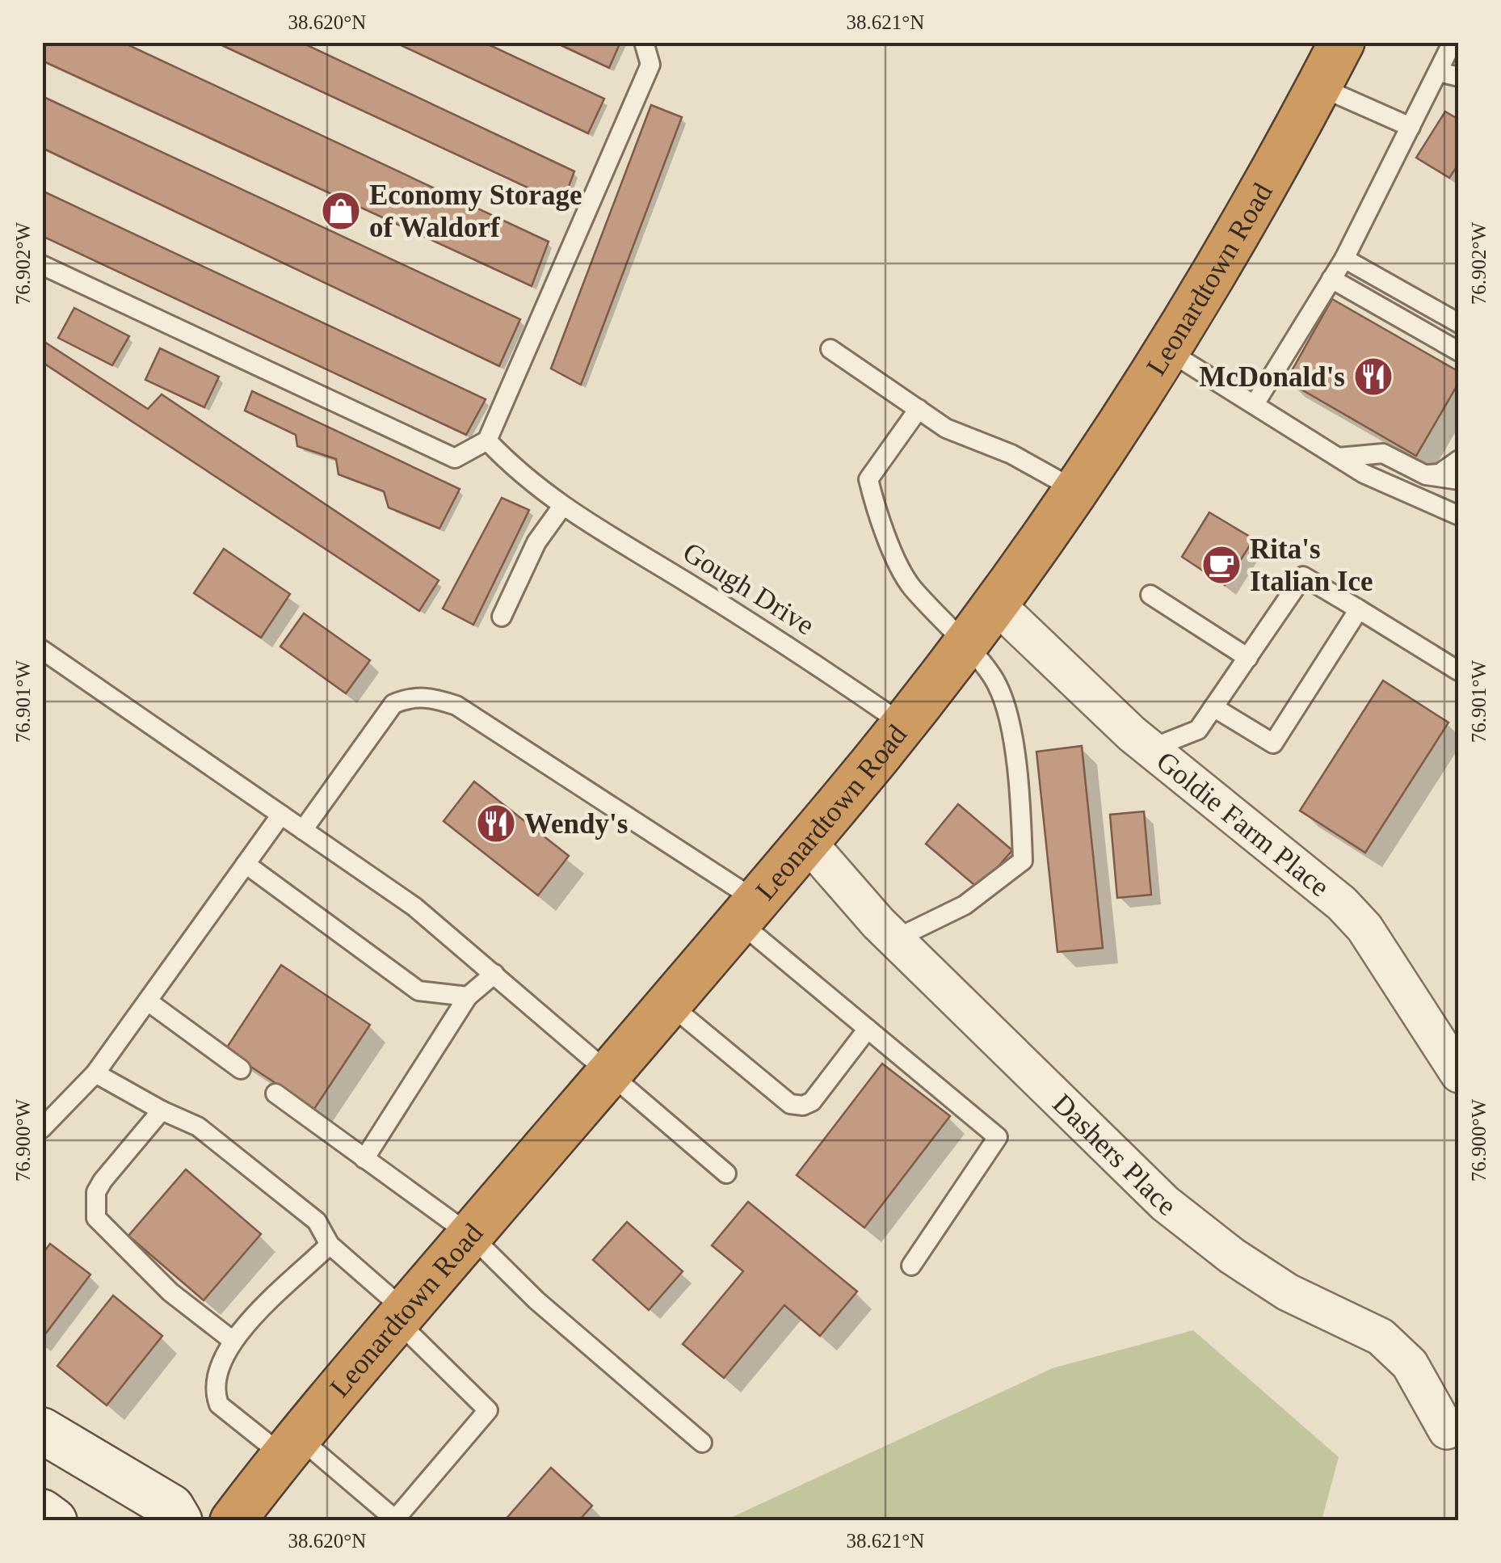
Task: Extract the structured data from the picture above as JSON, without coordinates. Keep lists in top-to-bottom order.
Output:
{
  "streets": {
    "highway": ["Leonardtown Road"],
    "street": ["Goldie Farm Place", "Dashers Place"],
    "lane": ["Gough Drive"]
  },
  "crossings": [
    ["Leonardtown Road", "Gough Drive"],
    ["Leonardtown Road", "Goldie Farm Place"],
    ["Leonardtown Road", "Dashers Place"]
  ],
  "places": {
    "shop": ["Economy Storage of Waldorf"],
    "restaurant": ["McDonald's", "Wendy's"],
    "cafe": ["Rita's Italian Ice"]
  },
  "coordinates": [
    "38.620°N",
    "38.621°N",
    "76.902°W",
    "76.901°W",
    "76.900°W"
  ]
}
